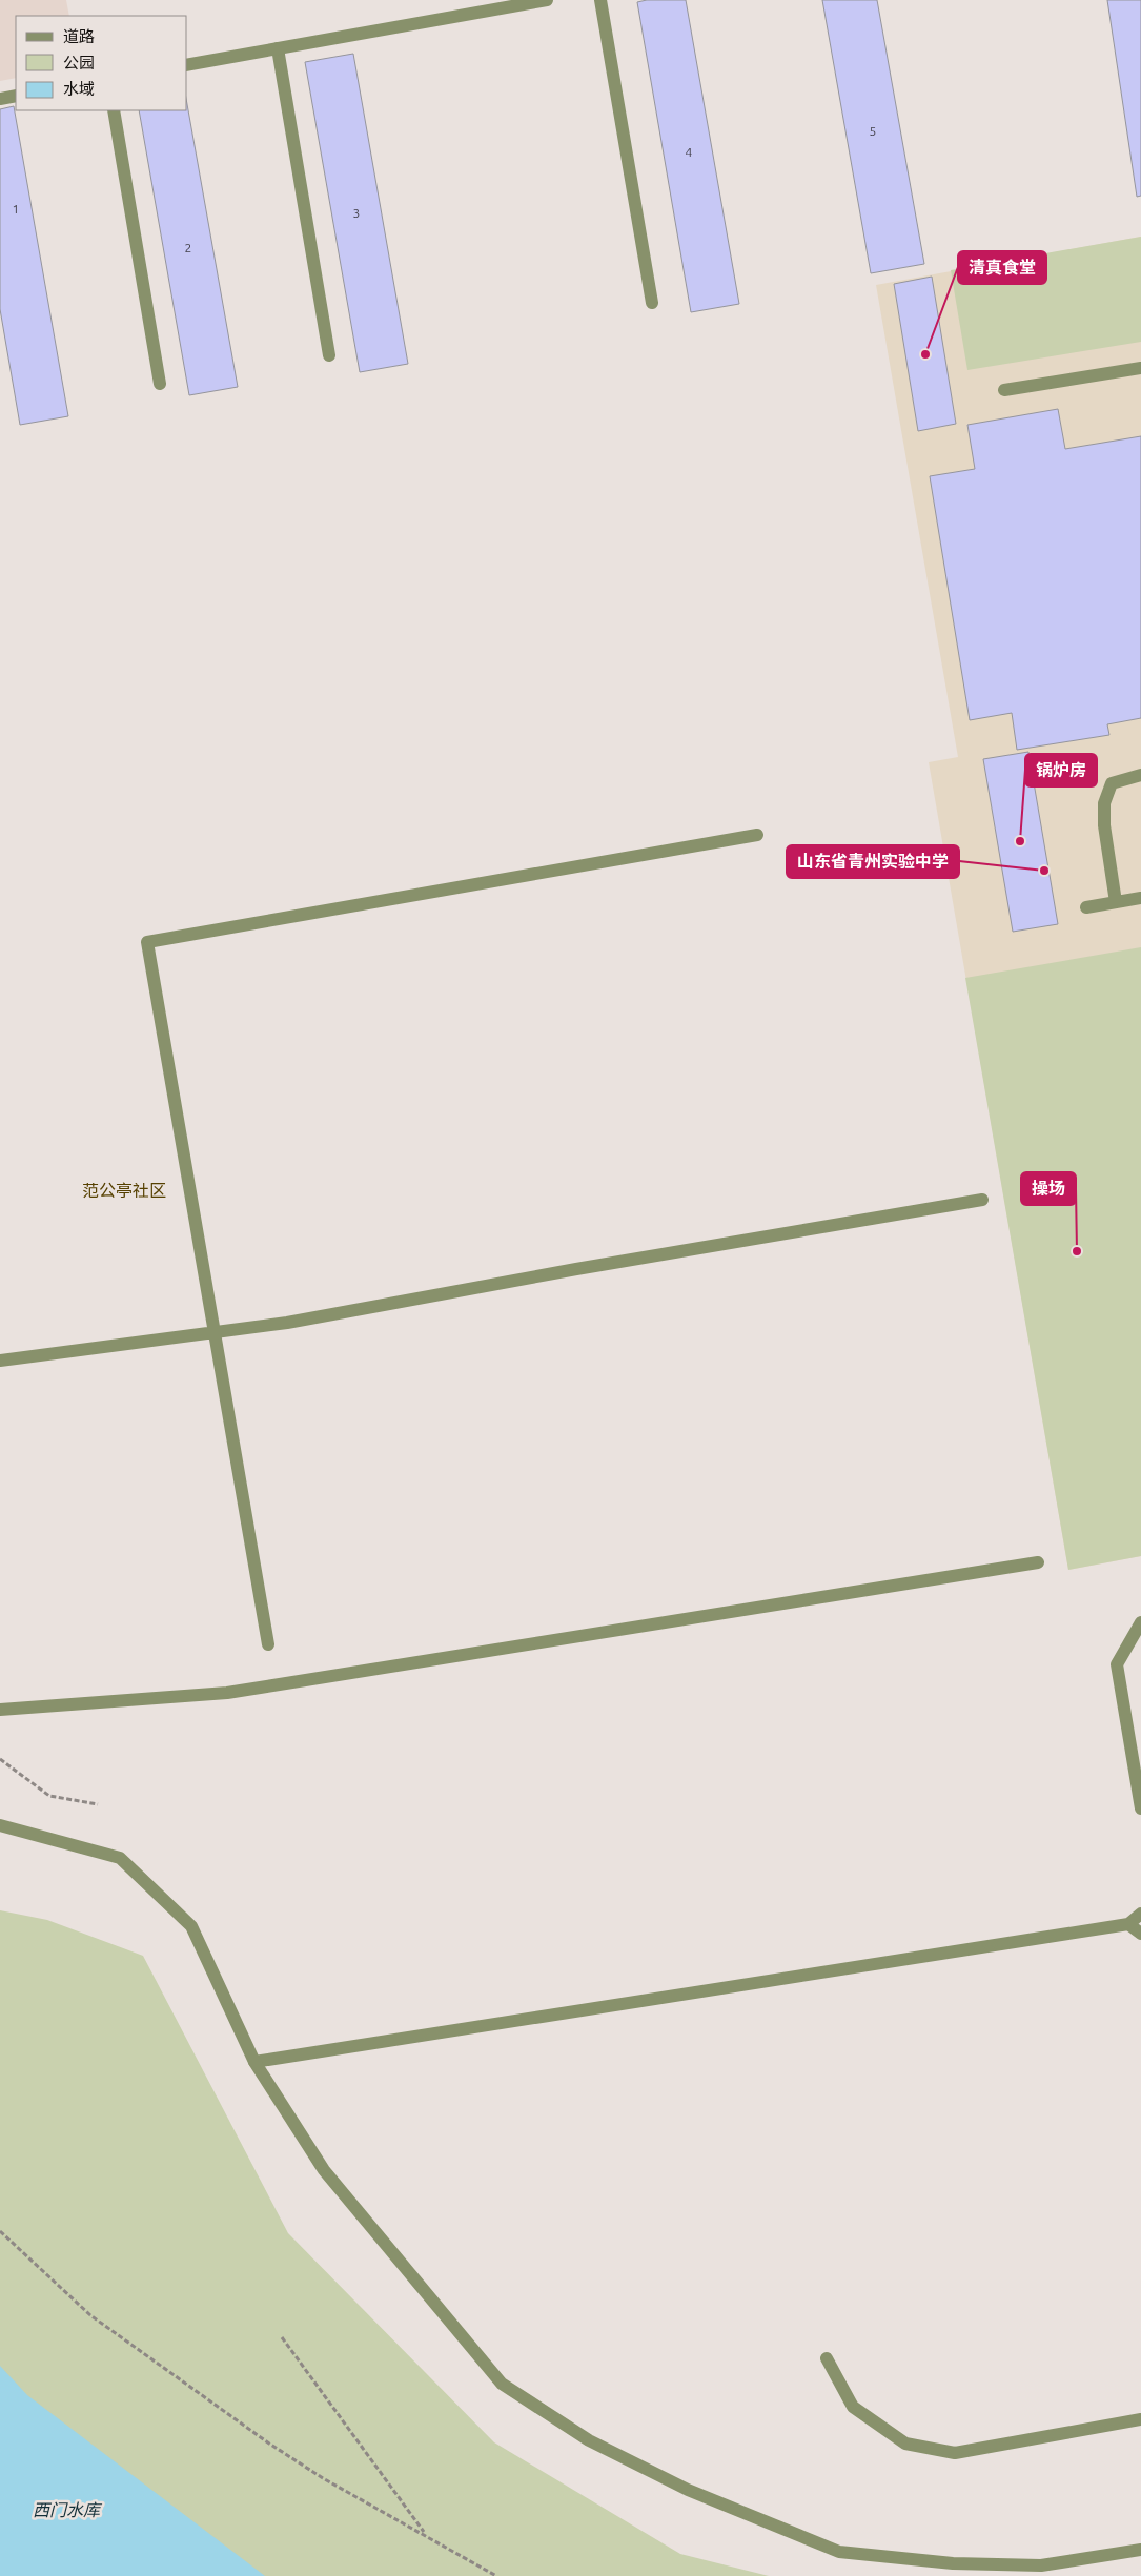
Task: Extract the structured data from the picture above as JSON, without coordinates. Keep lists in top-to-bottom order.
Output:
{
  "districts": ["范公亭社区"],
  "water": ["西门水库"],
  "places": [
    "清真食堂",
    "锅炉房",
    "山东省青州实验中学",
    "操场"
  ],
  "house_numbers": [
    "5",
    "4",
    "1",
    "3",
    "2"
  ],
  "legend": ["道路", "公园", "水域"]
}
